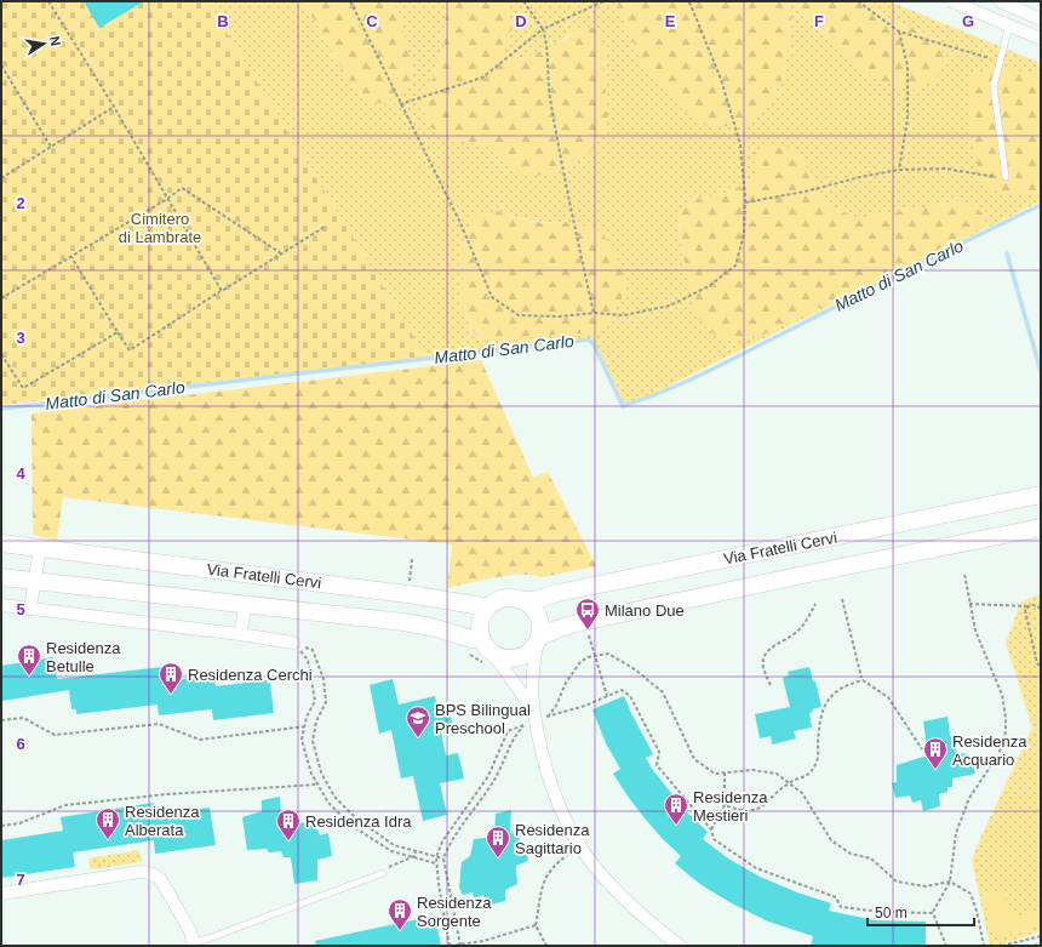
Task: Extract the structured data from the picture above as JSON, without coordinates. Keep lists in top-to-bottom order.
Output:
{
  "streets": {
    "street": ["Via Fratelli Cervi"]
  },
  "water": ["Matto di San Carlo"],
  "parks": ["Cimitero di Lambrate"],
  "places": {
    "bus stop": ["Milano Due"],
    "building": [
      "Residenza Betulle",
      "Residenza Cerchi",
      "Residenza Acquario",
      "Residenza Mestieri",
      "Residenza Alberata",
      "Residenza Idra",
      "Residenza Sagittario",
      "Residenza Sorgente"
    ],
    "school or university": ["BPS Bilingual Preschool"]
  },
  "scale_bar": "50 m",
  "north": "right",
  "grid": {
    "columns": [
      "B",
      "C",
      "D",
      "E",
      "F",
      "G"
    ],
    "rows": [
      "2",
      "3",
      "4",
      "5",
      "6",
      "7"
    ]
  }
}
